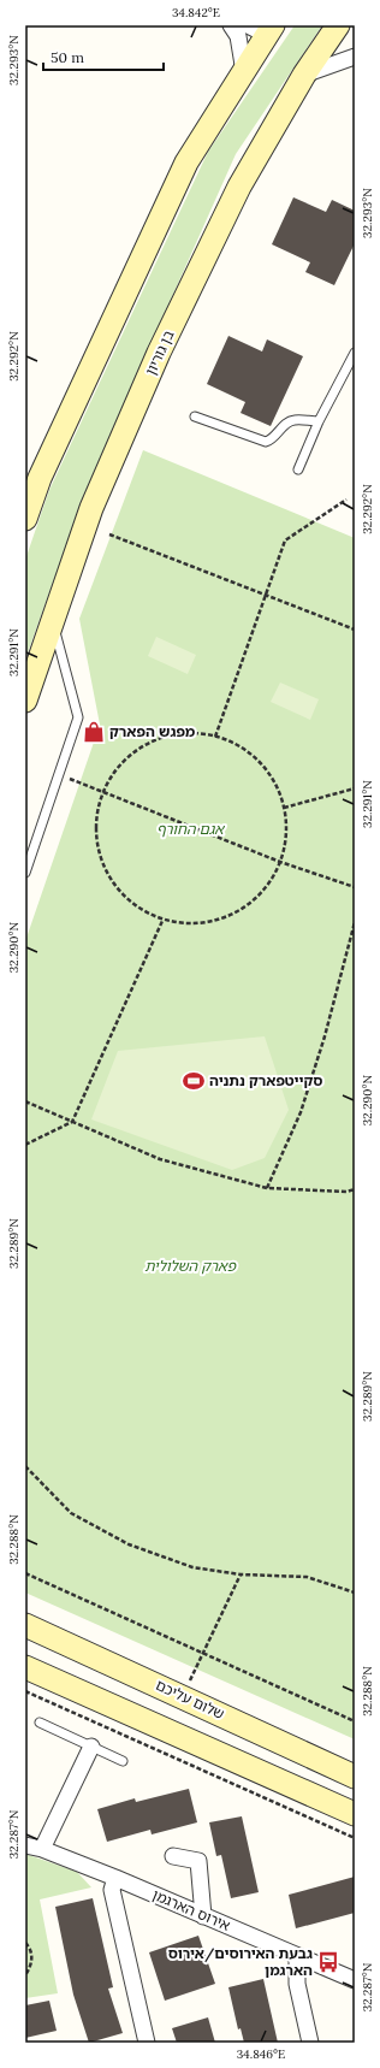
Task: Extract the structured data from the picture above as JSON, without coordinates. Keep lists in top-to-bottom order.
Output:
{
  "streets": {
    "main road": ["בן גוריון", "שלום עליכם"],
    "street": ["אירוס הארגמן"]
  },
  "parks": ["אגם החורף", "פארק השלולית"],
  "places": {
    "shop": ["מפגש הפארק"],
    "sports": ["סקייטפארק נתניה"],
    "bus stop": ["גבעת האירוסים/אירוס הארגמן"]
  },
  "scale_bar": "50 m",
  "coordinates": [
    "34.842°E",
    "32.293°N",
    "32.292°N",
    "32.291°N",
    "32.290°N",
    "32.289°N",
    "32.288°N",
    "32.287°N",
    "34.846°E"
  ]
}
